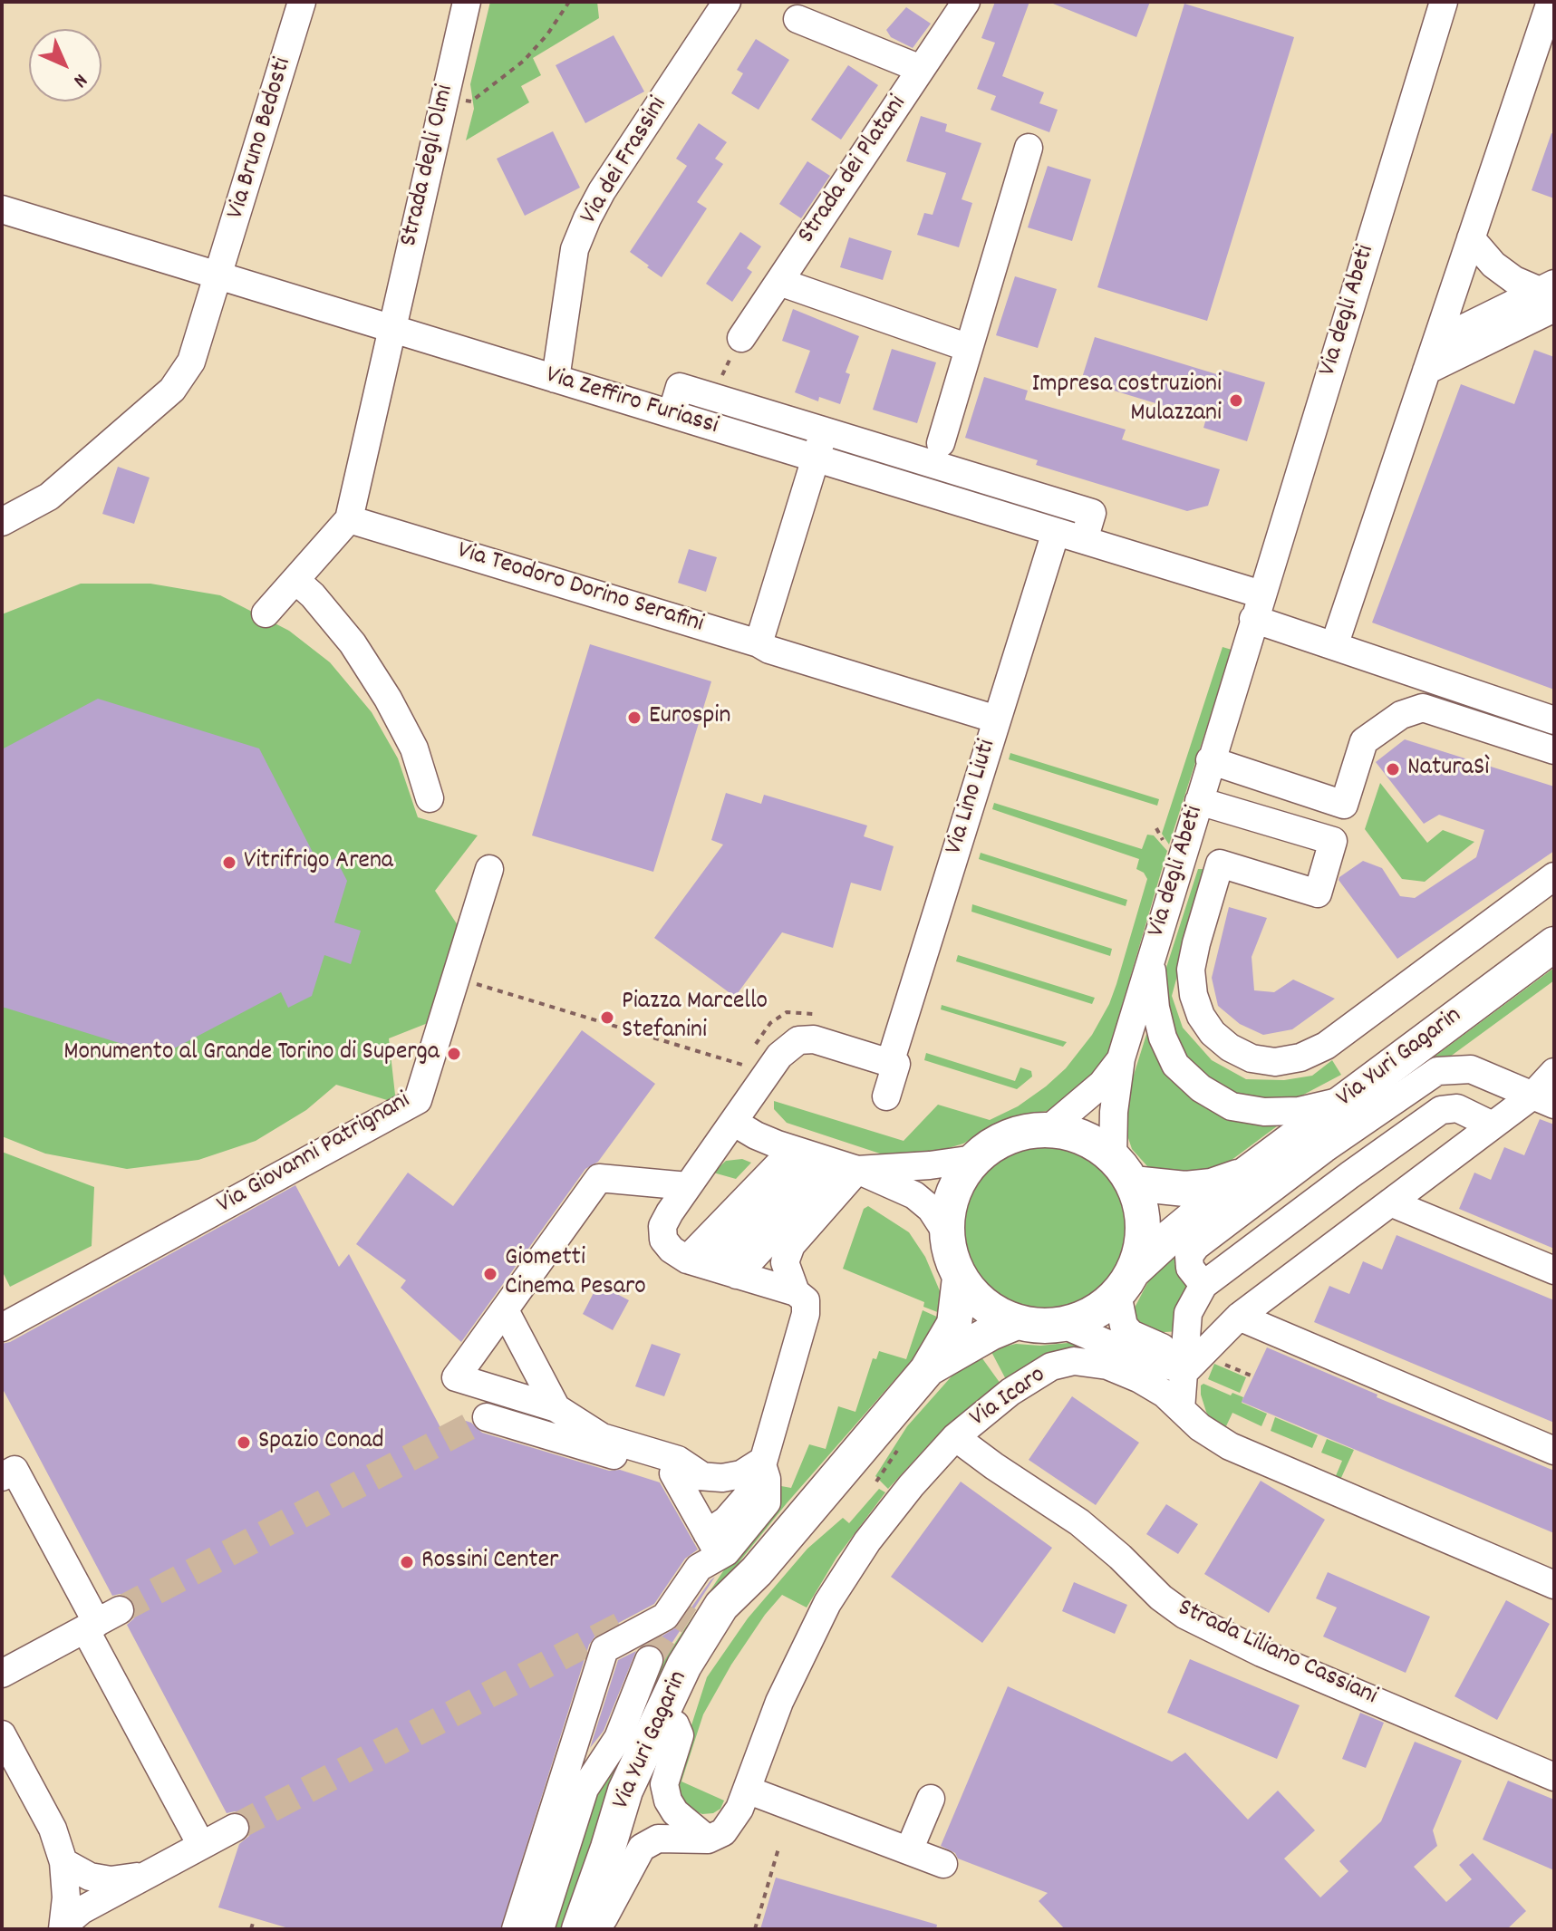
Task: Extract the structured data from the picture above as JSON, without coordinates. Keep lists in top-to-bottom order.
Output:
{
  "streets": {
    "main road": ["Via Yuri Gagarin"],
    "street": [
      "Via Bruno Bedosti",
      "Via dei Frassini",
      "Strada degli Olmi",
      "Strada dei Platani",
      "Via degli Abeti",
      "Via Zeffiro Furiassi",
      "Via Teodoro Dorino Serafini",
      "Via Lino Liuti",
      "Via Giovanni Patrignani",
      "Via Icaro",
      "Strada Liliano Cassiani"
    ]
  },
  "crossings": [
    ["Via Bruno Bedosti", "Via Zeffiro Furiassi"],
    ["Via dei Frassini", "Via Zeffiro Furiassi"],
    ["Strada degli Olmi", "Via Zeffiro Furiassi"],
    ["Via degli Abeti", "Via Zeffiro Furiassi"],
    ["Via degli Abeti", "Via Yuri Gagarin"],
    ["Via Zeffiro Furiassi", "Via Lino Liuti"],
    ["Via Teodoro Dorino Serafini", "Via Lino Liuti"],
    ["Via Yuri Gagarin", "Via Icaro"],
    ["Via Icaro", "Strada Liliano Cassiani"]
  ],
  "places": [
    "Impresa costruzioni Mulazzani",
    "Eurospin",
    "NaturaSì",
    "Vitrifrigo Arena",
    "Piazza Marcello Stefanini",
    "Monumento al Grande Torino di Superga",
    "Giometti Cinema Pesaro",
    "Spazio Conad",
    "Rossini Center"
  ],
  "north": "bottom right"
}
